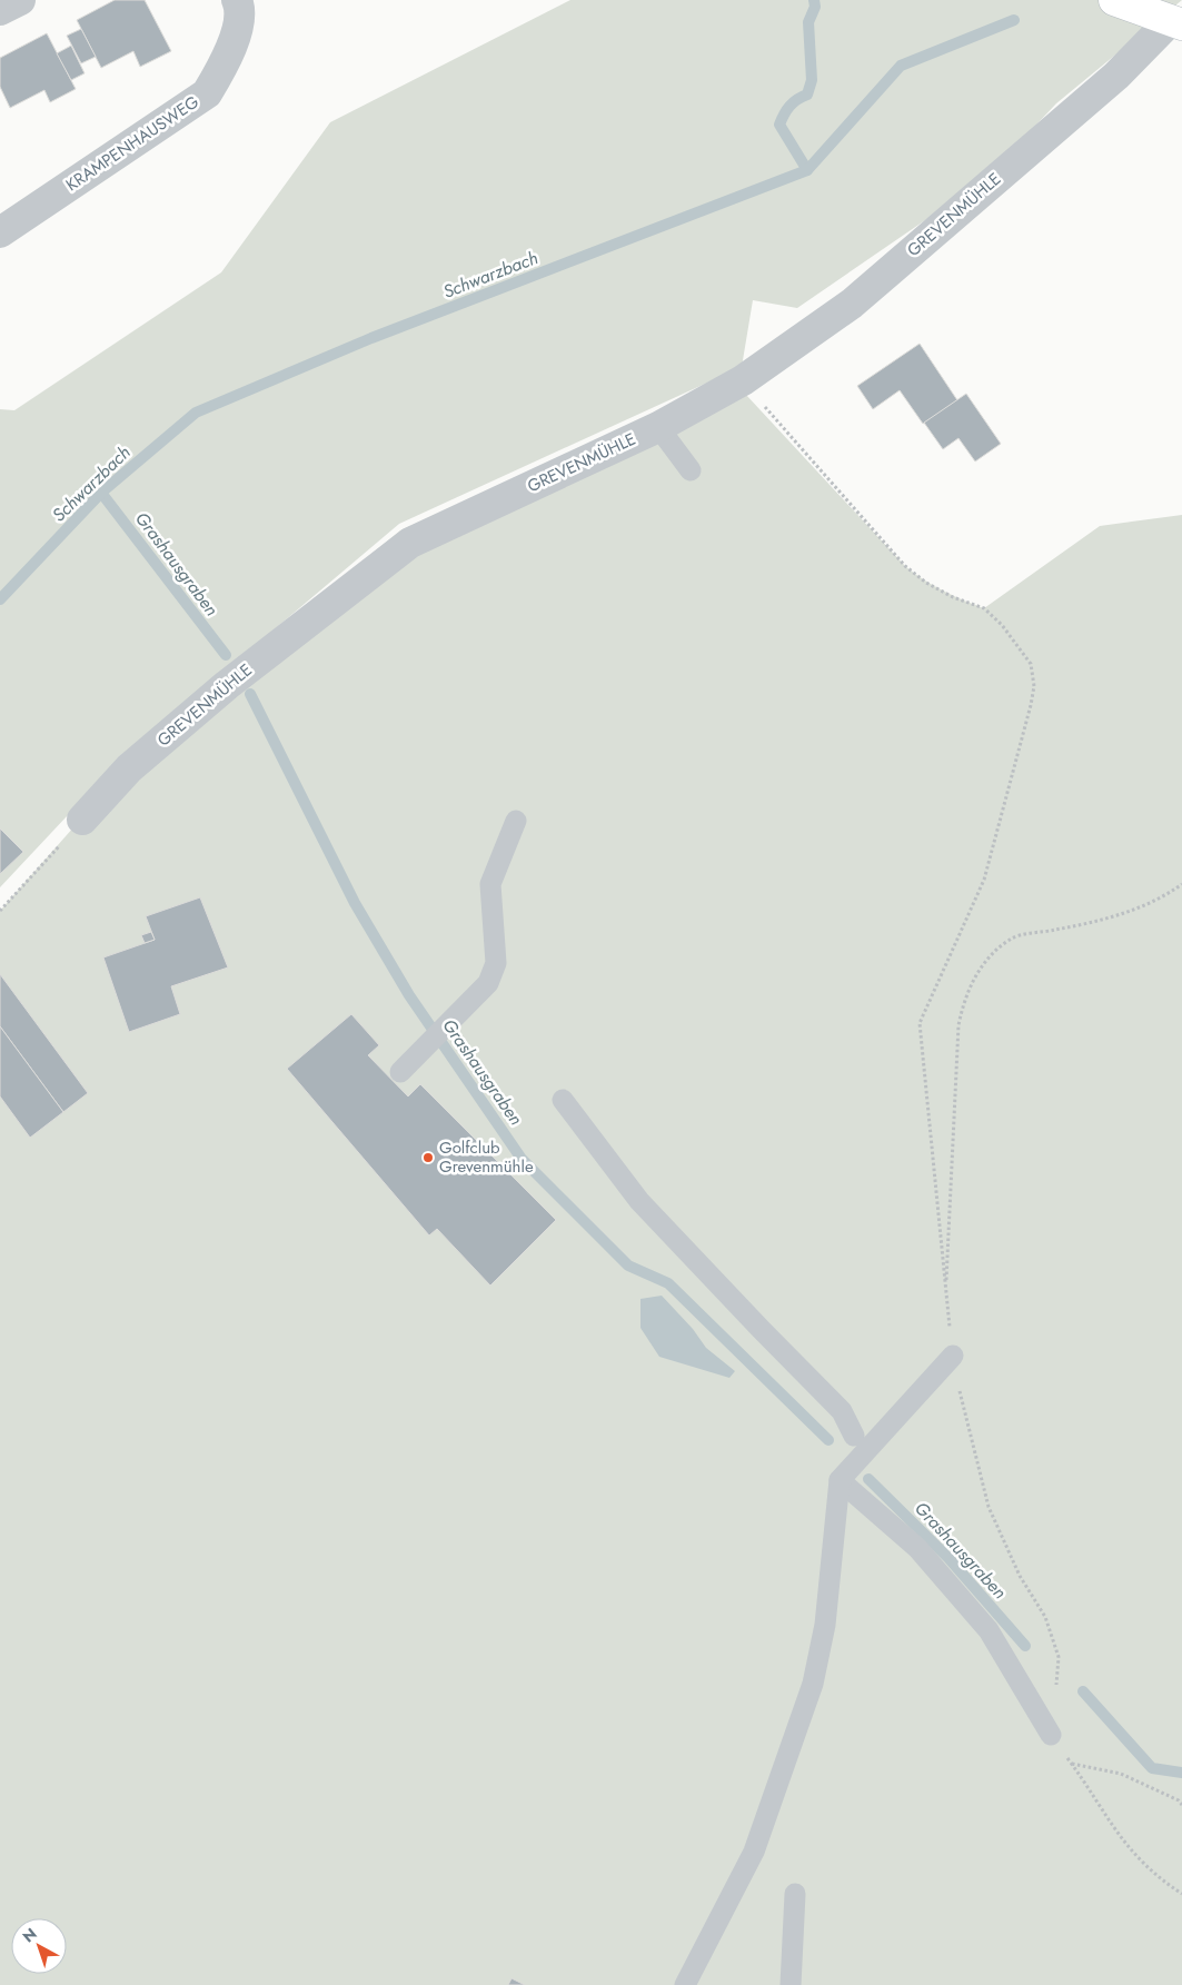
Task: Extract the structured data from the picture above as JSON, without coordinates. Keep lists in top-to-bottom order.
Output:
{
  "streets": {
    "street": ["KRAMPENHAUSWEG", "GREVENMÜHLE"]
  },
  "water": ["Schwarzbach", "Grashausgraben"],
  "places": ["Golfclub Grevenmühle"],
  "north": "top left"
}
